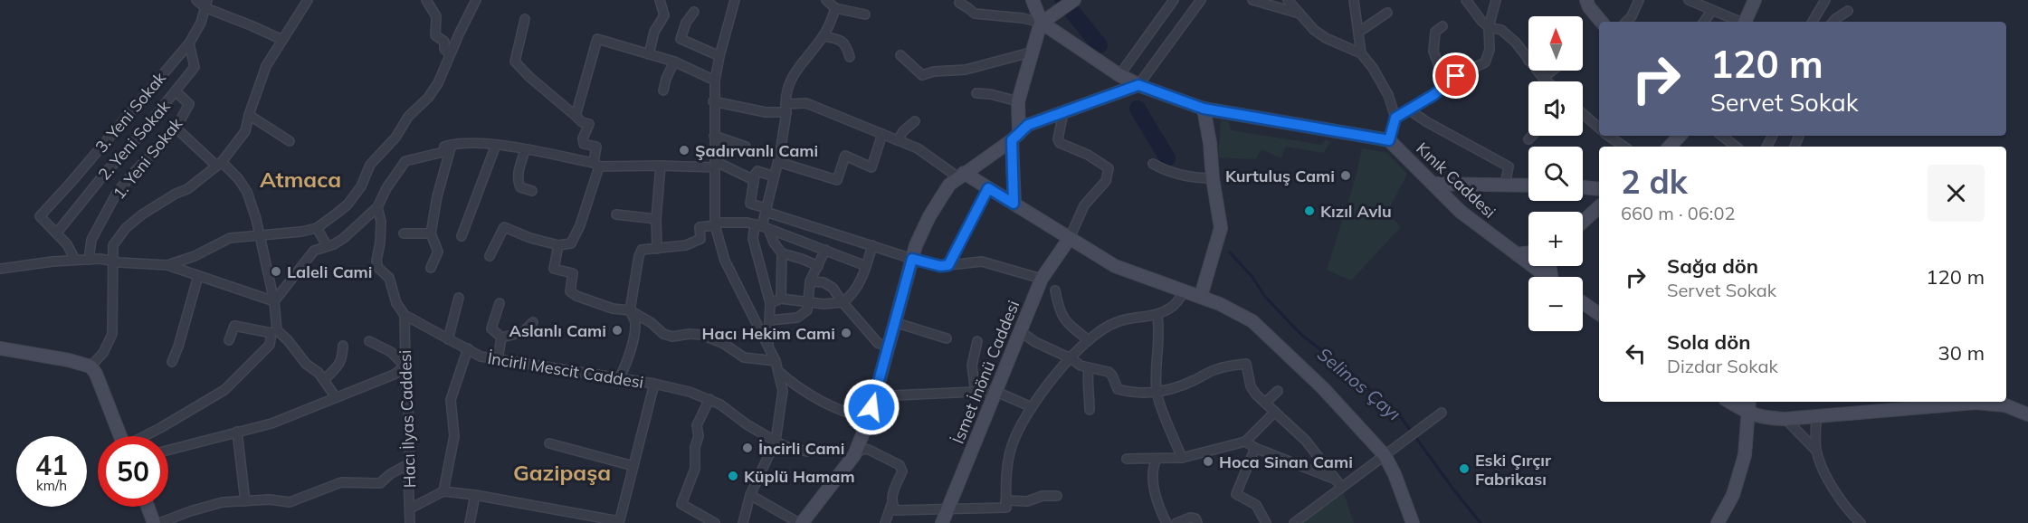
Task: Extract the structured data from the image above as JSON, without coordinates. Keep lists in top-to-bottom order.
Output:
{
  "streets": {
    "main road": ["Kınık Caddesi", "İsmet İnönü Caddesi"],
    "street": [
      "3. Yeni Sokak",
      "2. Yeni Sokak",
      "1. Yeni Sokak",
      "İncirli Mescit Caddesi",
      "Hacı İlyas Caddesi"
    ]
  },
  "crossings": [
    ["3. Yeni Sokak", "2. Yeni Sokak"],
    ["2. Yeni Sokak", "1. Yeni Sokak"],
    ["İncirli Mescit Caddesi", "Hacı İlyas Caddesi"]
  ],
  "districts": ["Atmaca", "Gazipaşa"],
  "water": ["Selinos Çayı"],
  "places": [
    "Şadırvanlı Cami",
    "Kurtuluş Cami",
    "Kızıl Avlu",
    "Laleli Cami",
    "Aslanlı Cami",
    "Hacı Hekim Cami",
    "İncirli Cami",
    "Hoca Sinan Cami",
    "Eski Çırçır Fabrikası",
    "Küplü Hamam"
  ],
  "north": "top",
  "page": {
    "map_buttons": ["+", "−"],
    "turn": ["120 m", "Servet Sokak"],
    "heading": ["2 dk", "660 m · 06:02"],
    "list": [
      {
        "name": "Sağa dön",
        "note": "Servet Sokak",
        "value": "120 m"
      },
      {
        "name": "Sola dön",
        "note": "Dizdar Sokak",
        "value": "30 m"
      }
    ],
    "speed": "41 km/h",
    "limit": "50"
  }
}
